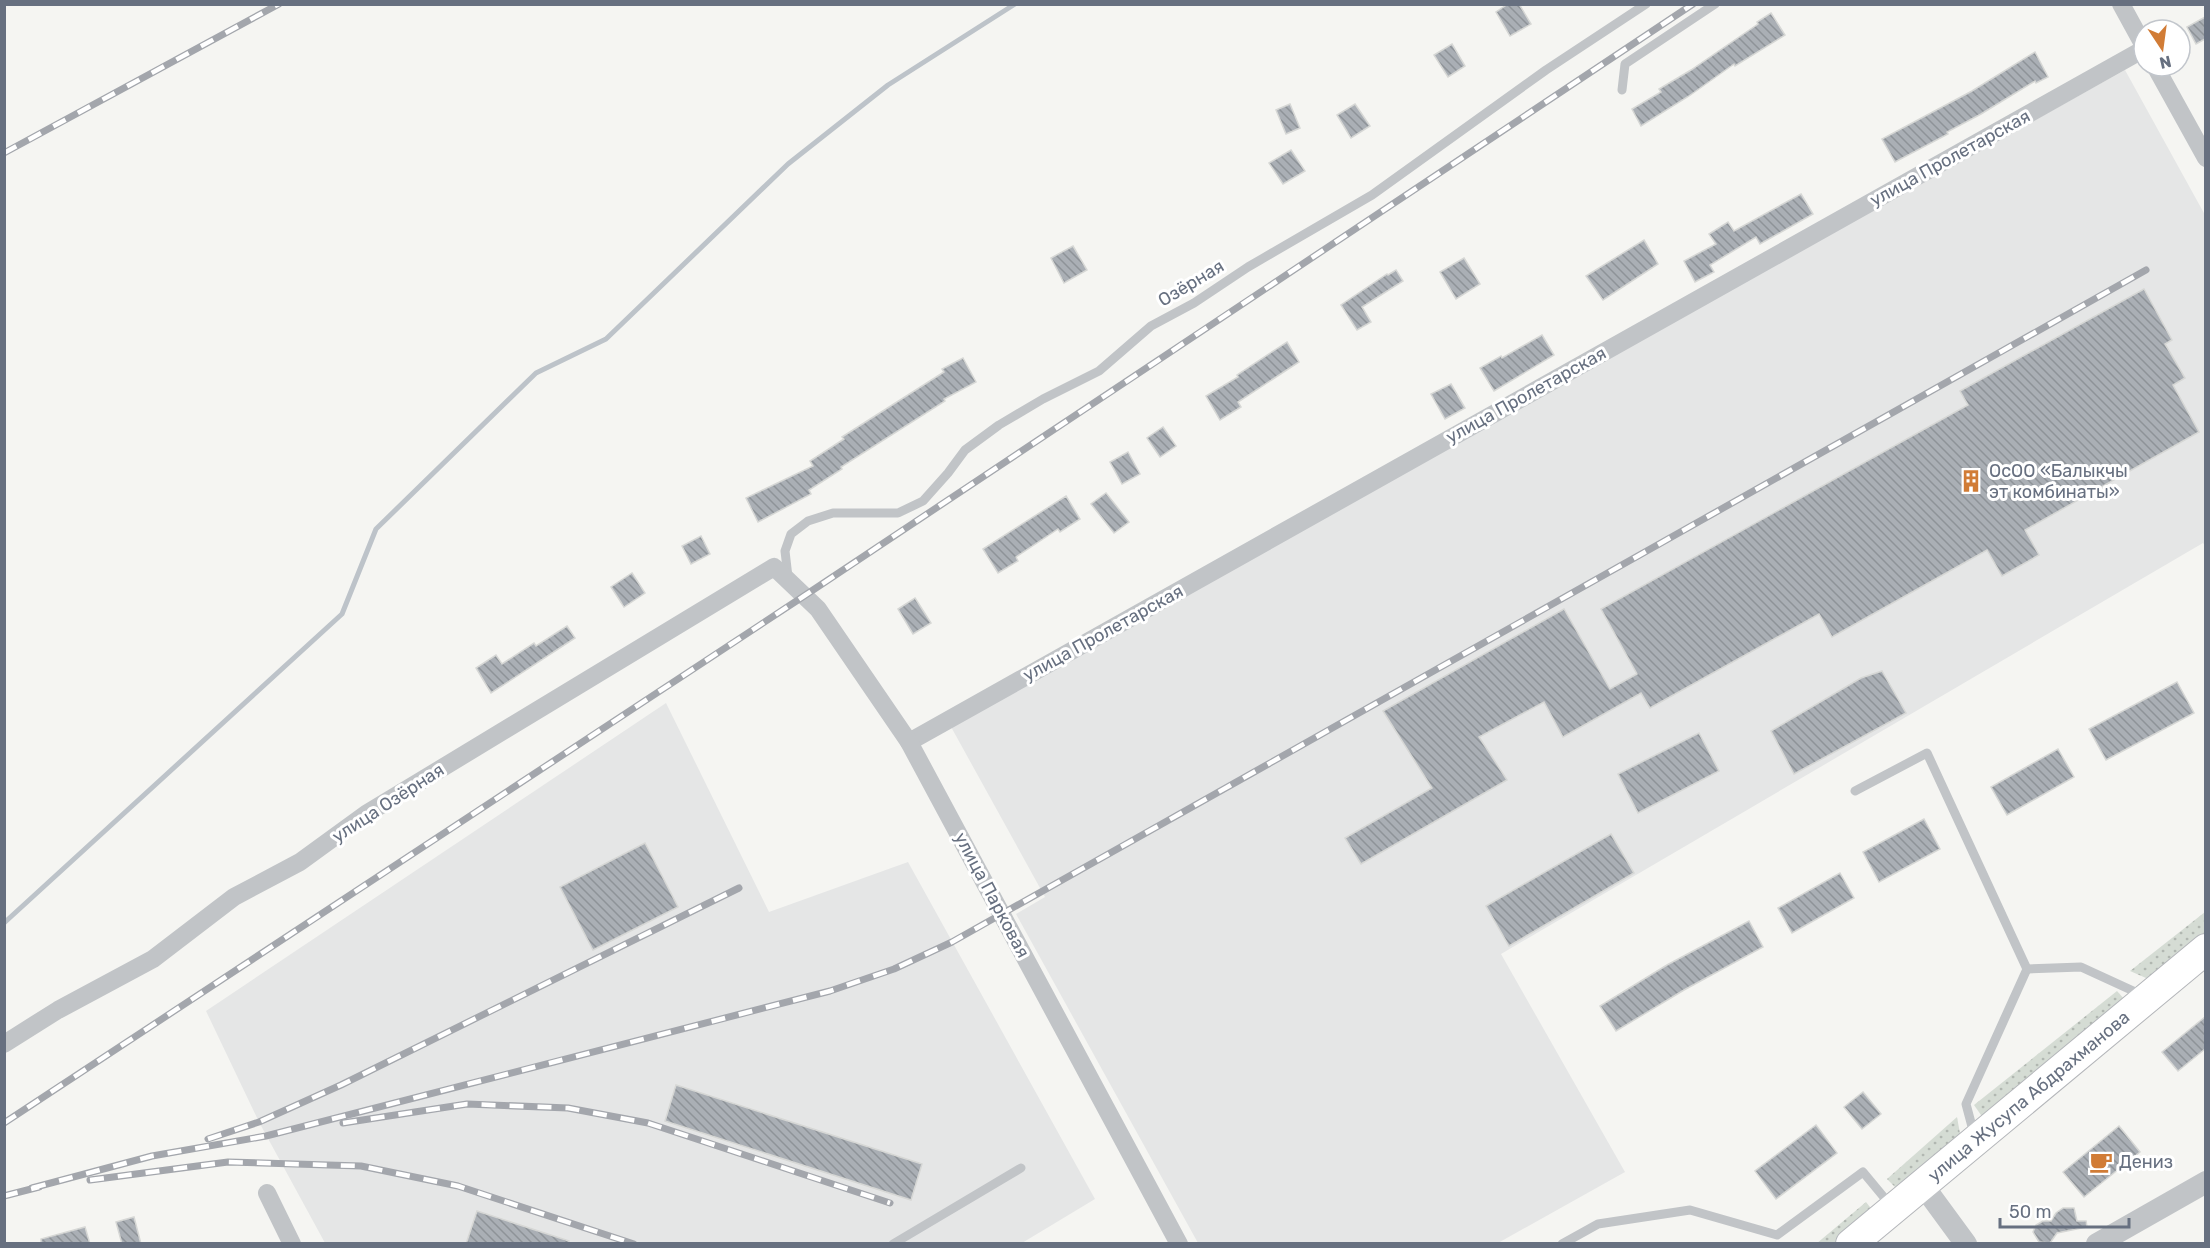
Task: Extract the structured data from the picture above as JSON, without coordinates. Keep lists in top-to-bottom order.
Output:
{
  "streets": {
    "highway": ["улица Жусупа Абдрахманова"],
    "street": ["улица Пролетарская", "улица Озёрная", "улица Парковая"],
    "lane": ["Озёрная"]
  },
  "crossings": [
    ["улица Пролетарская", "улица Парковая"],
    ["Озёрная", "улица Парковая"],
    ["улица Озёрная", "улица Парковая"]
  ],
  "places": {
    "building": ["ОсОО «Балыкчы эт комбинаты»"],
    "cafe": ["Дениз"]
  },
  "scale_bar": "50 m",
  "north": "bottom"
}
